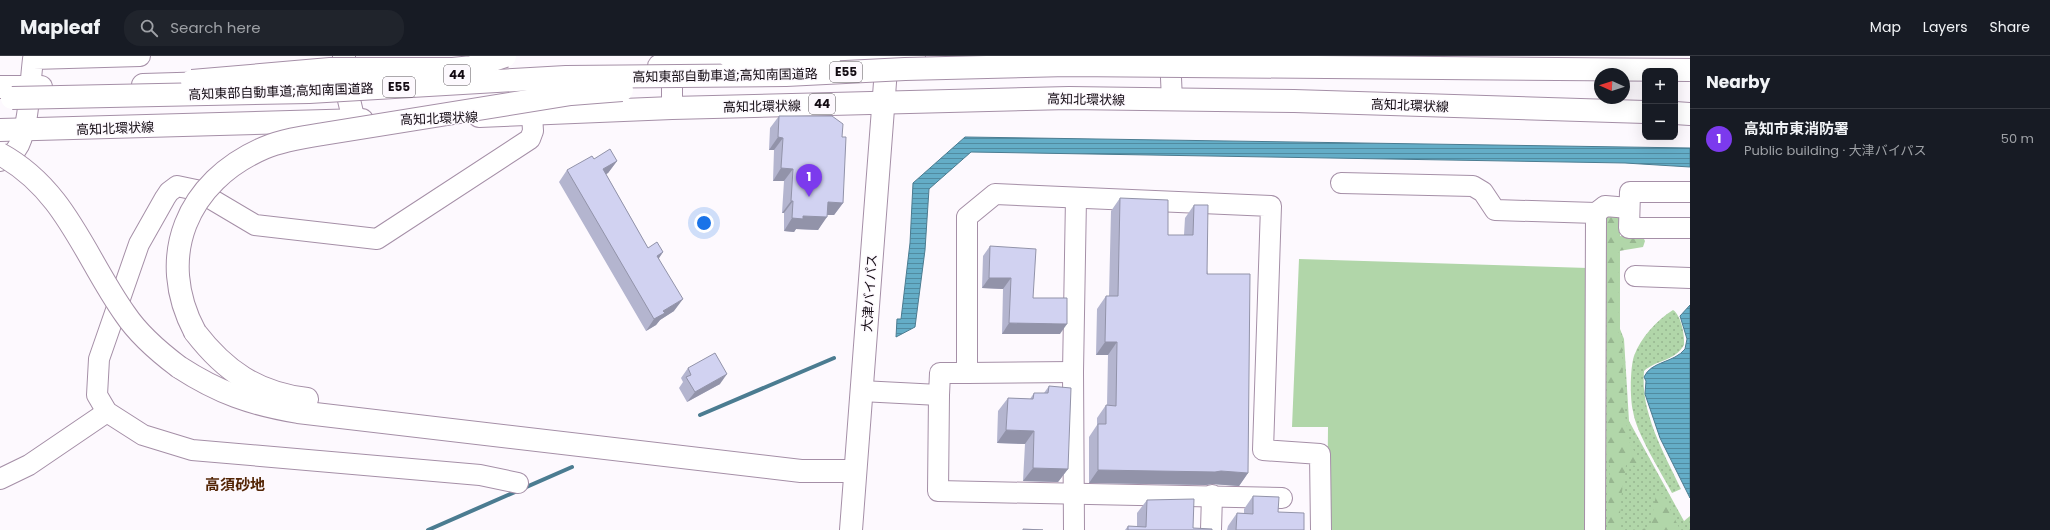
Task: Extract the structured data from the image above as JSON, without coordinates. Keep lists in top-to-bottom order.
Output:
{
  "streets": {
    "main road": [
      "E55",
      "44",
      "高知東部自動車道;高知南国道路",
      "高知北環状線",
      "大津バイパス"
    ]
  },
  "crossings": [
    ["44", "高知東部自動車道;高知南国道路"],
    ["44", "大津バイパス"],
    ["高知北環状線", "大津バイパス"]
  ],
  "districts": ["高須砂地"],
  "north": "left",
  "page": {
    "header": "Mapleaf",
    "search": "Search here",
    "nav": ["Map", "Layers", "Share"],
    "heading": "Nearby",
    "map_buttons": ["+", "−"],
    "list": [
      {
        "mark": "1",
        "name": "高知市東消防署",
        "note": "Public building · 大津バイパス",
        "value": "50 m"
      }
    ],
    "pins": "1"
  }
}
